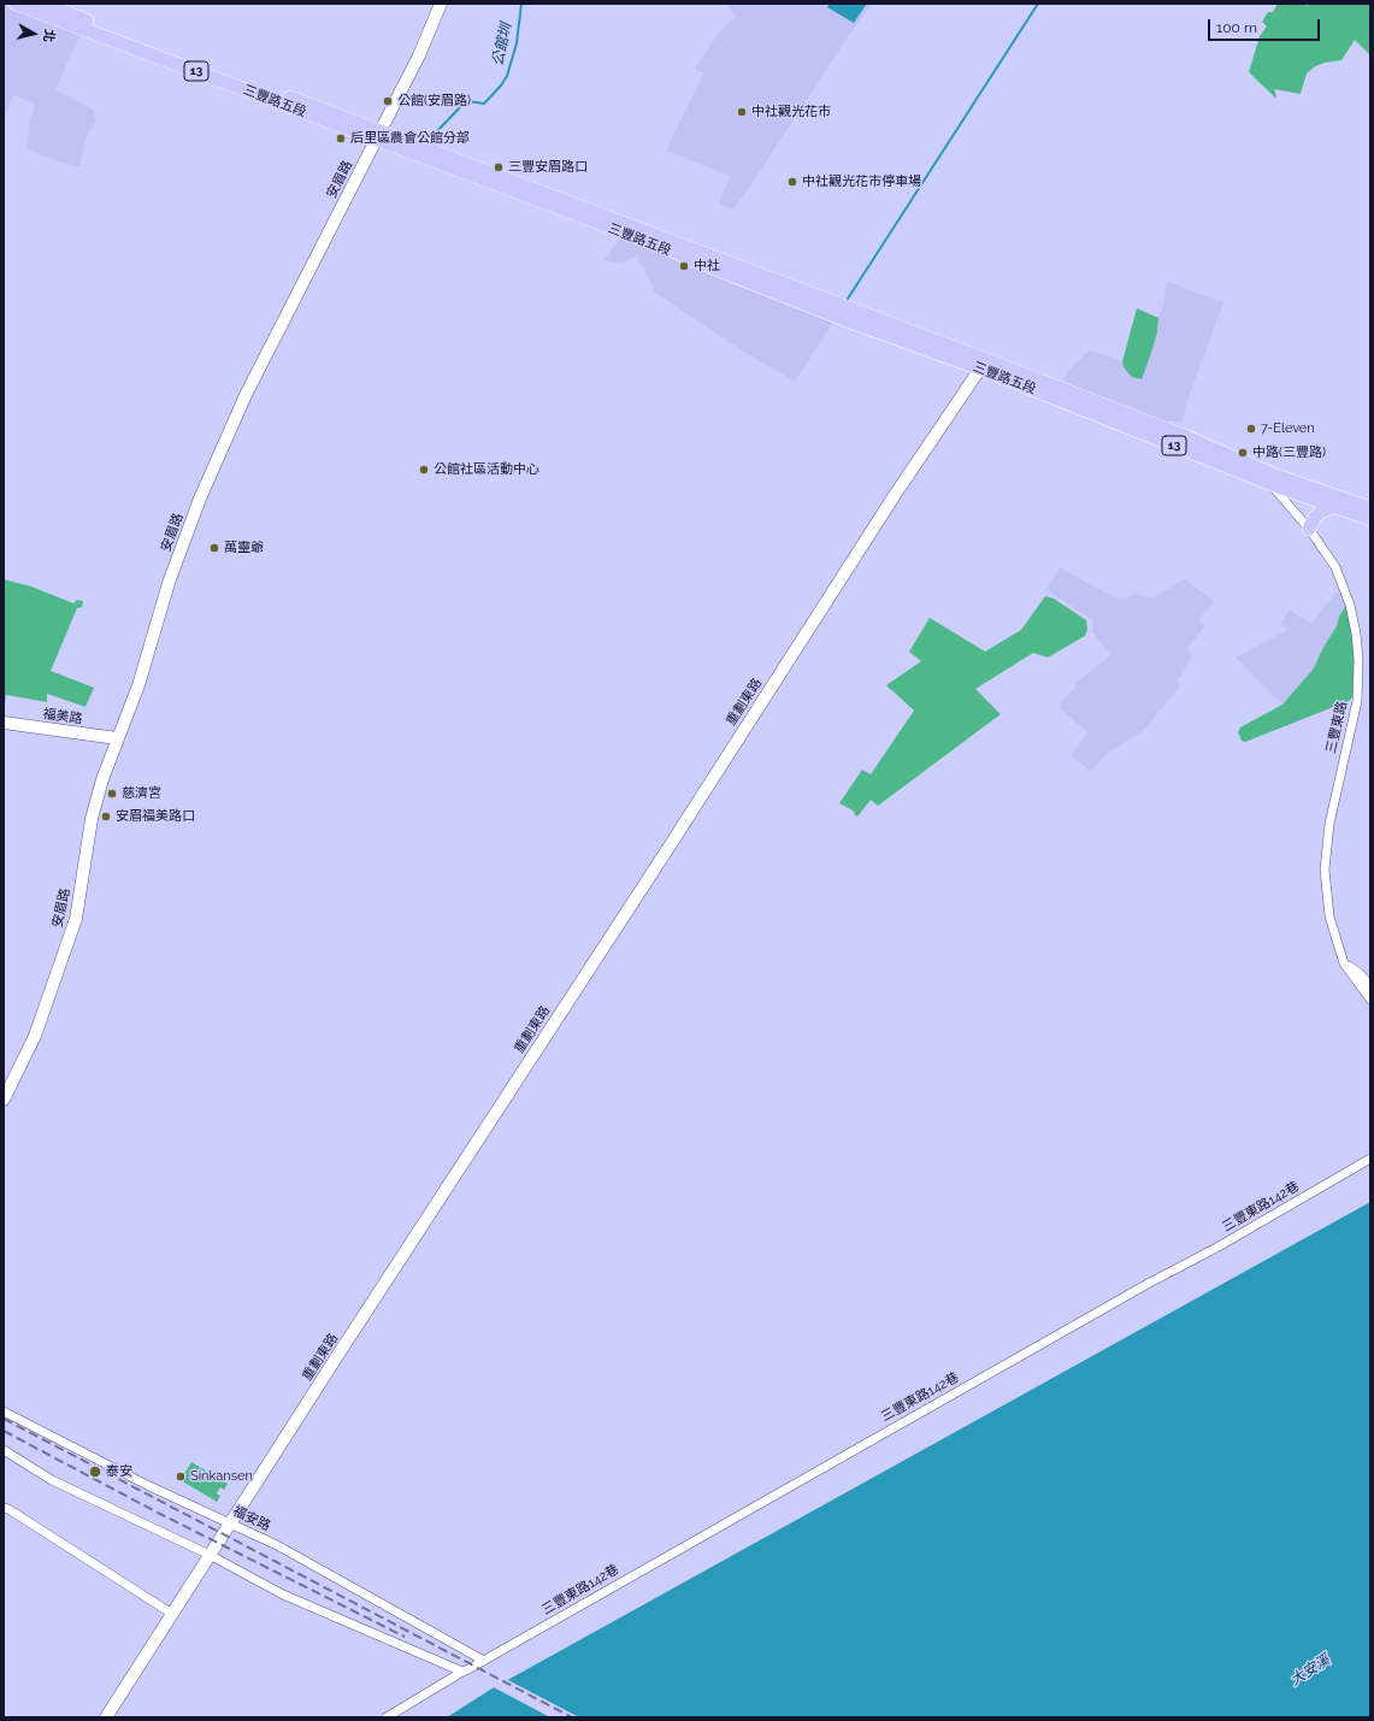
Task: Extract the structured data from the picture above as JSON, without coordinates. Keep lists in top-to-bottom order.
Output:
{
  "streets": {
    "main road": ["13", "三豐路五段"],
    "street": [
      "安眉路",
      "重劃東路",
      "福美路",
      "三豐東路",
      "三豐東路142巷",
      "福安路"
    ]
  },
  "crossings": [
    ["三豐路五段", "安眉路"],
    ["三豐路五段", "重劃東路"],
    ["三豐路五段", "三豐東路"],
    ["安眉路", "福美路"],
    ["重劃東路", "福安路"],
    ["三豐東路142巷", "福安路"]
  ],
  "water": ["公館圳", "大安溪"],
  "places": [
    "公館(安眉路)",
    "中社觀光花市",
    "后里區農會公館分部",
    "三豐安眉路口",
    "中社觀光花市停車場",
    "中社",
    "7-Eleven",
    "中路(三豐路)",
    "公館社區活動中心",
    "萬𤫊爺",
    "慈濟宮",
    "安眉福美路口",
    "泰安",
    "Sinkansen"
  ],
  "scale_bar": "100 m",
  "north": "right"
}
